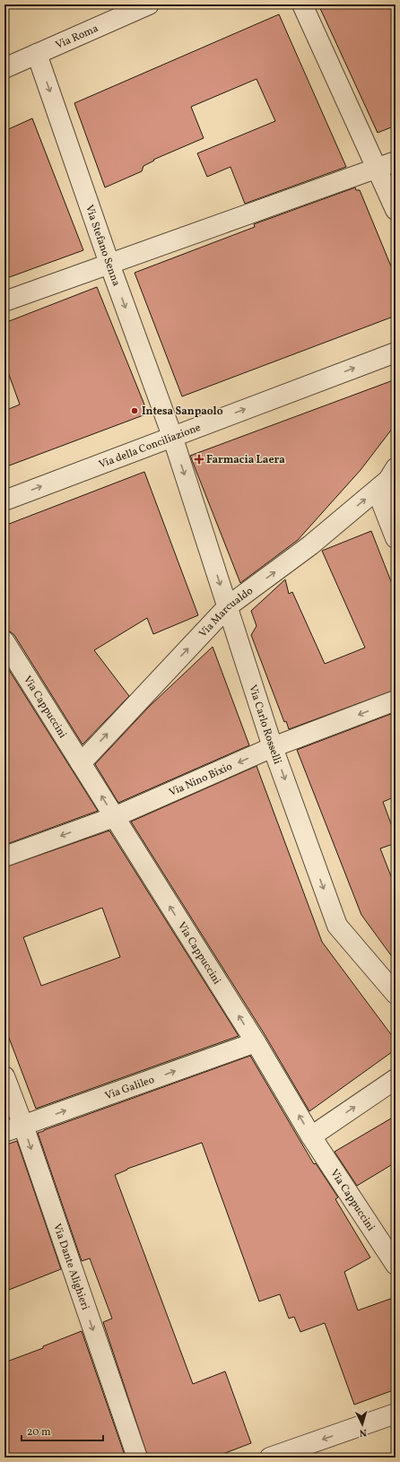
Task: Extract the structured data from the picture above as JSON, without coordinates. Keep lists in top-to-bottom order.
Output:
{
  "streets": {
    "street": [
      "Via Roma",
      "Via Stefano Senna",
      "Via della Conciliazione",
      "Via Marcualdo",
      "Via Cappuccini",
      "Via Carlo Rosselli",
      "Via Nino Bixio",
      "Via Galileo",
      "Via Dante Alighieri"
    ]
  },
  "crossings": [
    ["Via Roma", "Via Stefano Senna"],
    ["Via Stefano Senna", "Via della Conciliazione"],
    ["Via Stefano Senna", "Via Carlo Rosselli"],
    ["Via della Conciliazione", "Via Carlo Rosselli"],
    ["Via Marcualdo", "Via Cappuccini"],
    ["Via Marcualdo", "Via Carlo Rosselli"],
    ["Via Cappuccini", "Via Nino Bixio"],
    ["Via Cappuccini", "Via Galileo"],
    ["Via Carlo Rosselli", "Via Nino Bixio"],
    ["Via Galileo", "Via Dante Alighieri"]
  ],
  "one_way": [
    "Via Stefano Senna",
    "Via della Conciliazione",
    "Via Marcualdo",
    "Via Cappuccini",
    "Via Carlo Rosselli",
    "Via Nino Bixio",
    "Via Galileo",
    "Via Dante Alighieri"
  ],
  "places": {
    "other": ["Intesa Sanpaolo"],
    "health": ["Farmacia Laera"]
  },
  "scale_bar": "20 m",
  "north": "bottom"
}
